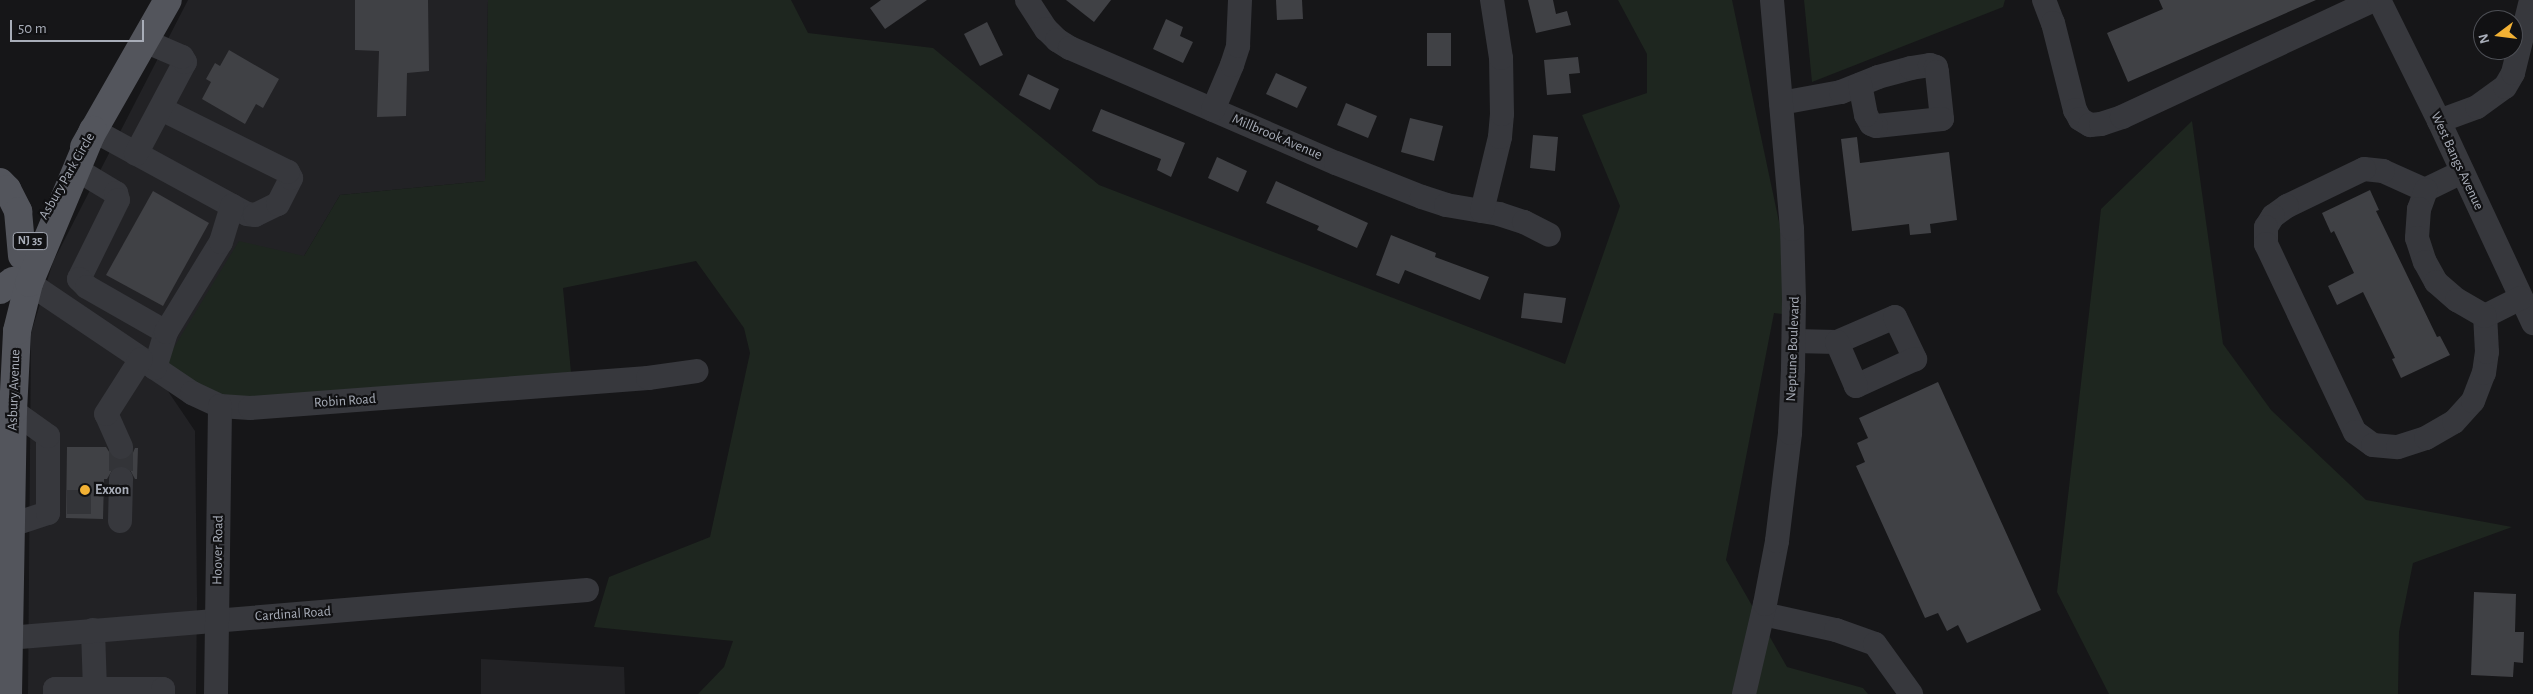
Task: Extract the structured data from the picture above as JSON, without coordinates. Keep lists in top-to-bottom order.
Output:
{
  "streets": {
    "main road": ["Asbury Park Circle", "NJ 35", "Asbury Avenue"],
    "street": [
      "Millbrook Avenue",
      "West Bangs Avenue",
      "Neptune Boulevard",
      "Robin Road",
      "Hoover Road",
      "Cardinal Road"
    ]
  },
  "crossings": [
    ["Asbury Park Circle", "Asbury Avenue"],
    ["Asbury Park Circle", "Robin Road"],
    ["Asbury Avenue", "Robin Road"],
    ["Asbury Avenue", "Cardinal Road"],
    ["Robin Road", "Hoover Road"],
    ["Hoover Road", "Cardinal Road"]
  ],
  "places": ["Exxon"],
  "scale_bar": "50 m",
  "north": "left"
}
